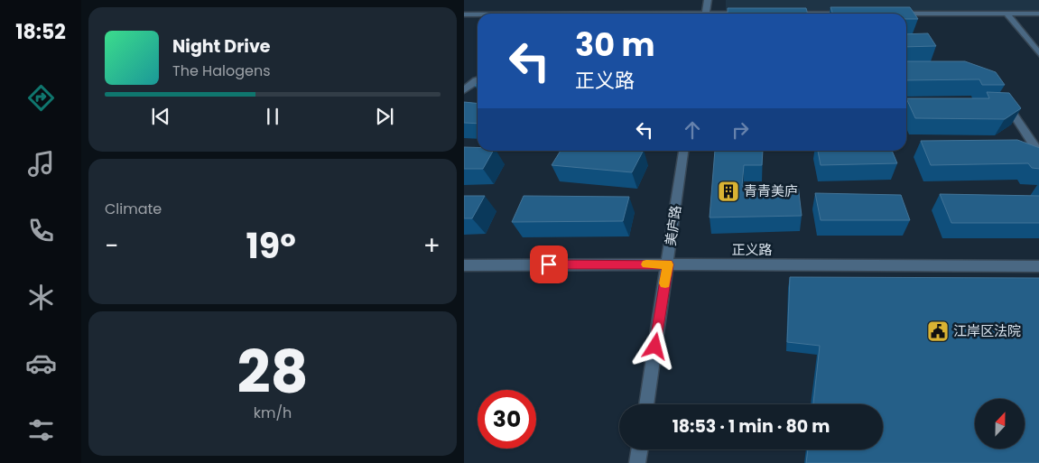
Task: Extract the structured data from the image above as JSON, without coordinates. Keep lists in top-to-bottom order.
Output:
{
  "streets": {
    "street": ["美庐路", "正义路"]
  },
  "crossings": [
    ["美庐路", "正义路"]
  ],
  "places": {
    "building": ["青青美庐"],
    "public building": ["江岸区法院"]
  },
  "north": "top",
  "page": {
    "tabs": "18:52",
    "turn": ["30 m", "正义路"],
    "song": ["Night Drive", "The Halogens"],
    "tile": [
      "Climate",
      ["28", "km/h"]
    ],
    "heat": ["−", "19°", "+"],
    "limit": "30",
    "trip": "18:53 · 1 min · 80 m"
  }
}
